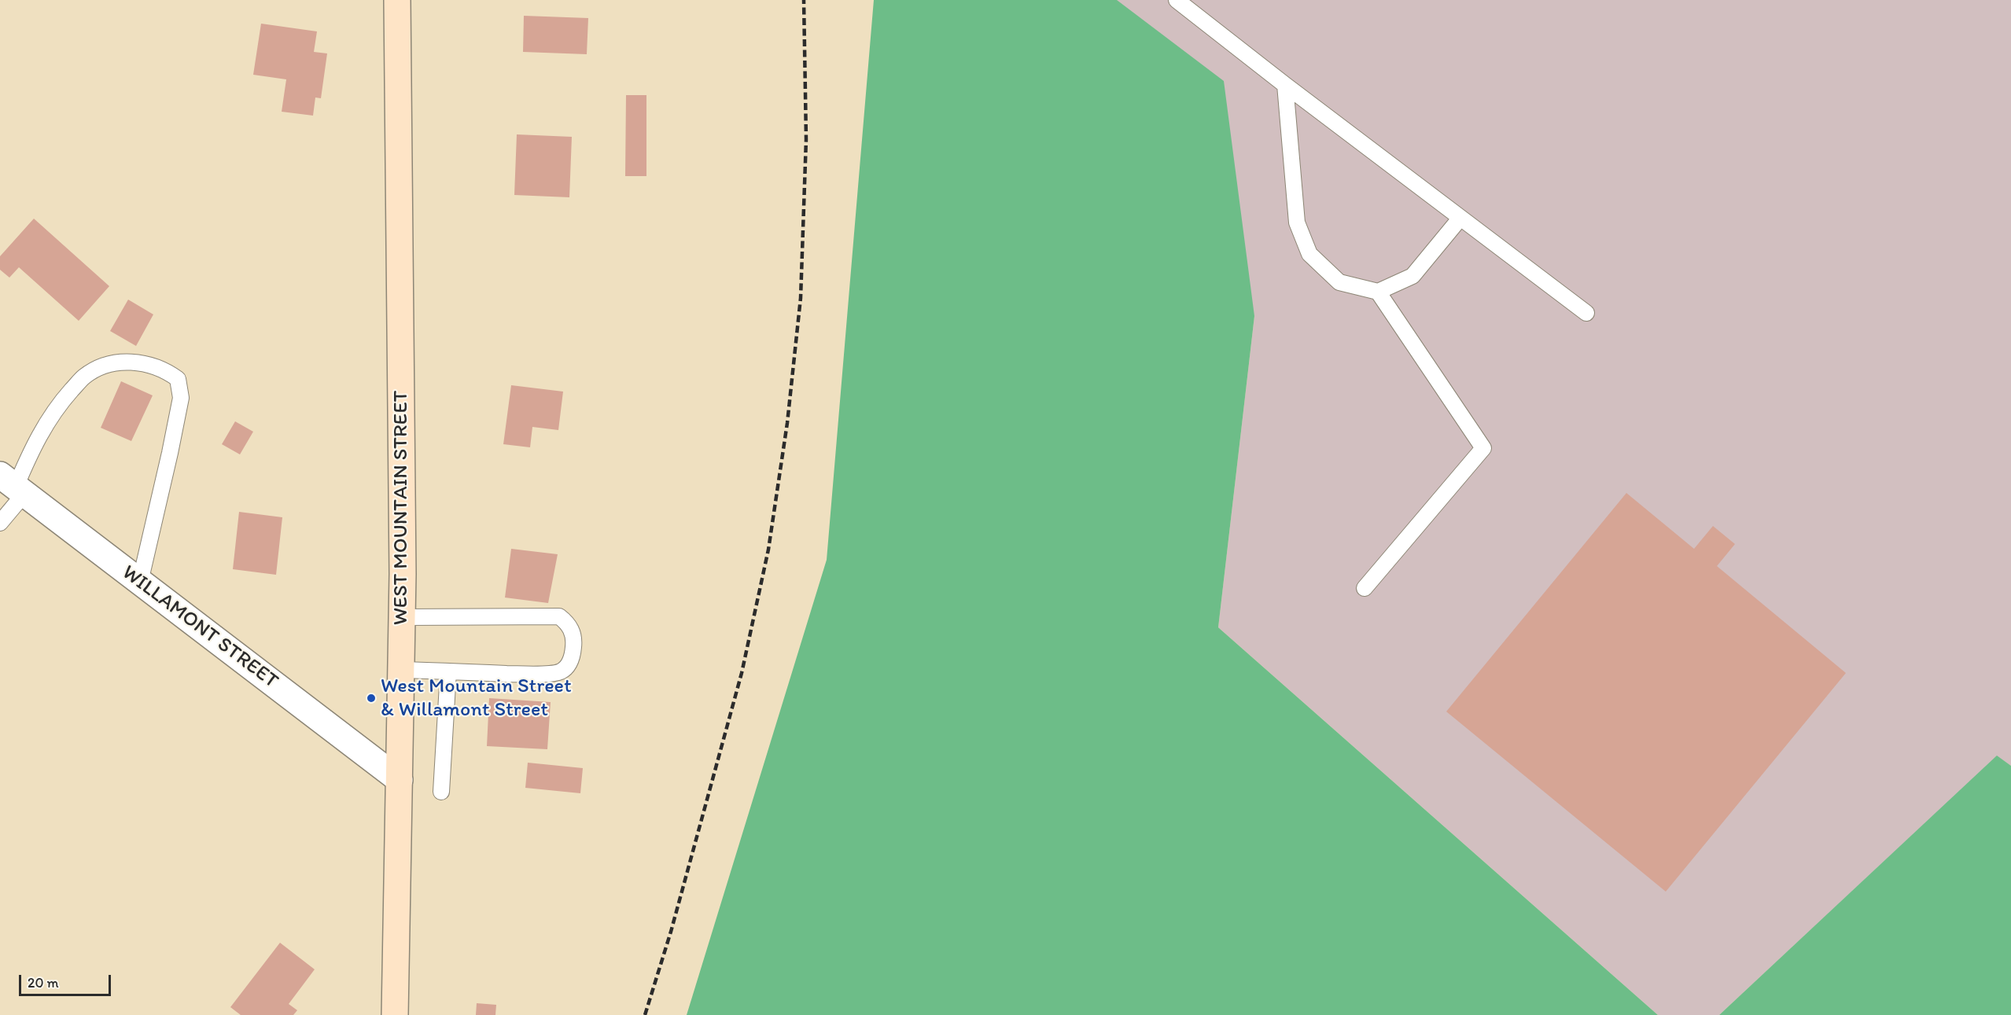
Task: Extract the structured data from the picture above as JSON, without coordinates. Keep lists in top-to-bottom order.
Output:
{
  "streets": {
    "main road": ["WEST MOUNTAIN STREET"],
    "street": ["WILLAMONT STREET"]
  },
  "crossings": [
    ["WEST MOUNTAIN STREET", "WILLAMONT STREET"]
  ],
  "places": ["West Mountain Street & Willamont Street"],
  "scale_bar": "20 m"
}
